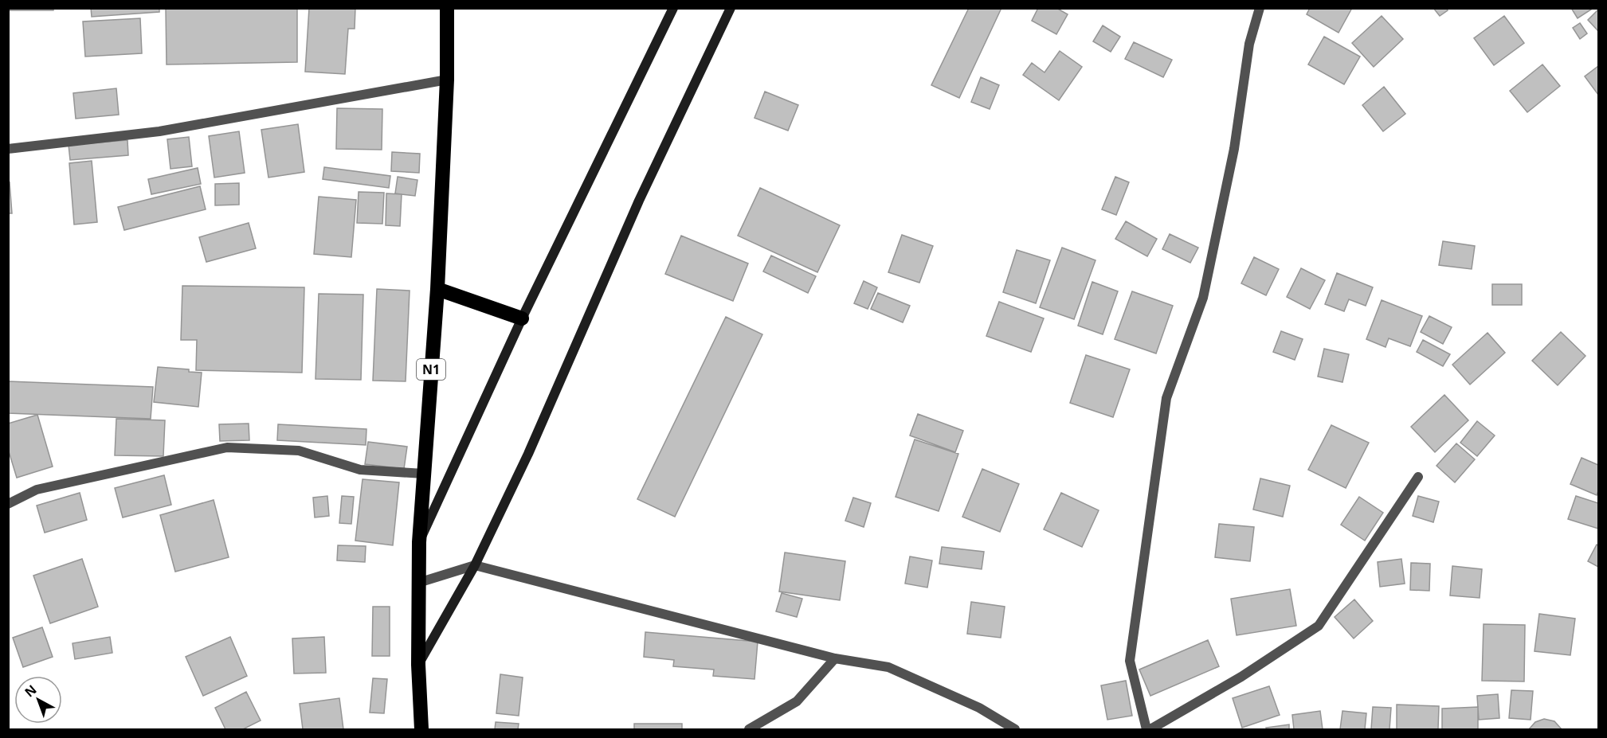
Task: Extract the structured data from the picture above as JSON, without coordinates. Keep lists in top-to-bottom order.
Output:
{
  "streets": {
    "highway": ["N1"]
  },
  "north": "top left"
}
